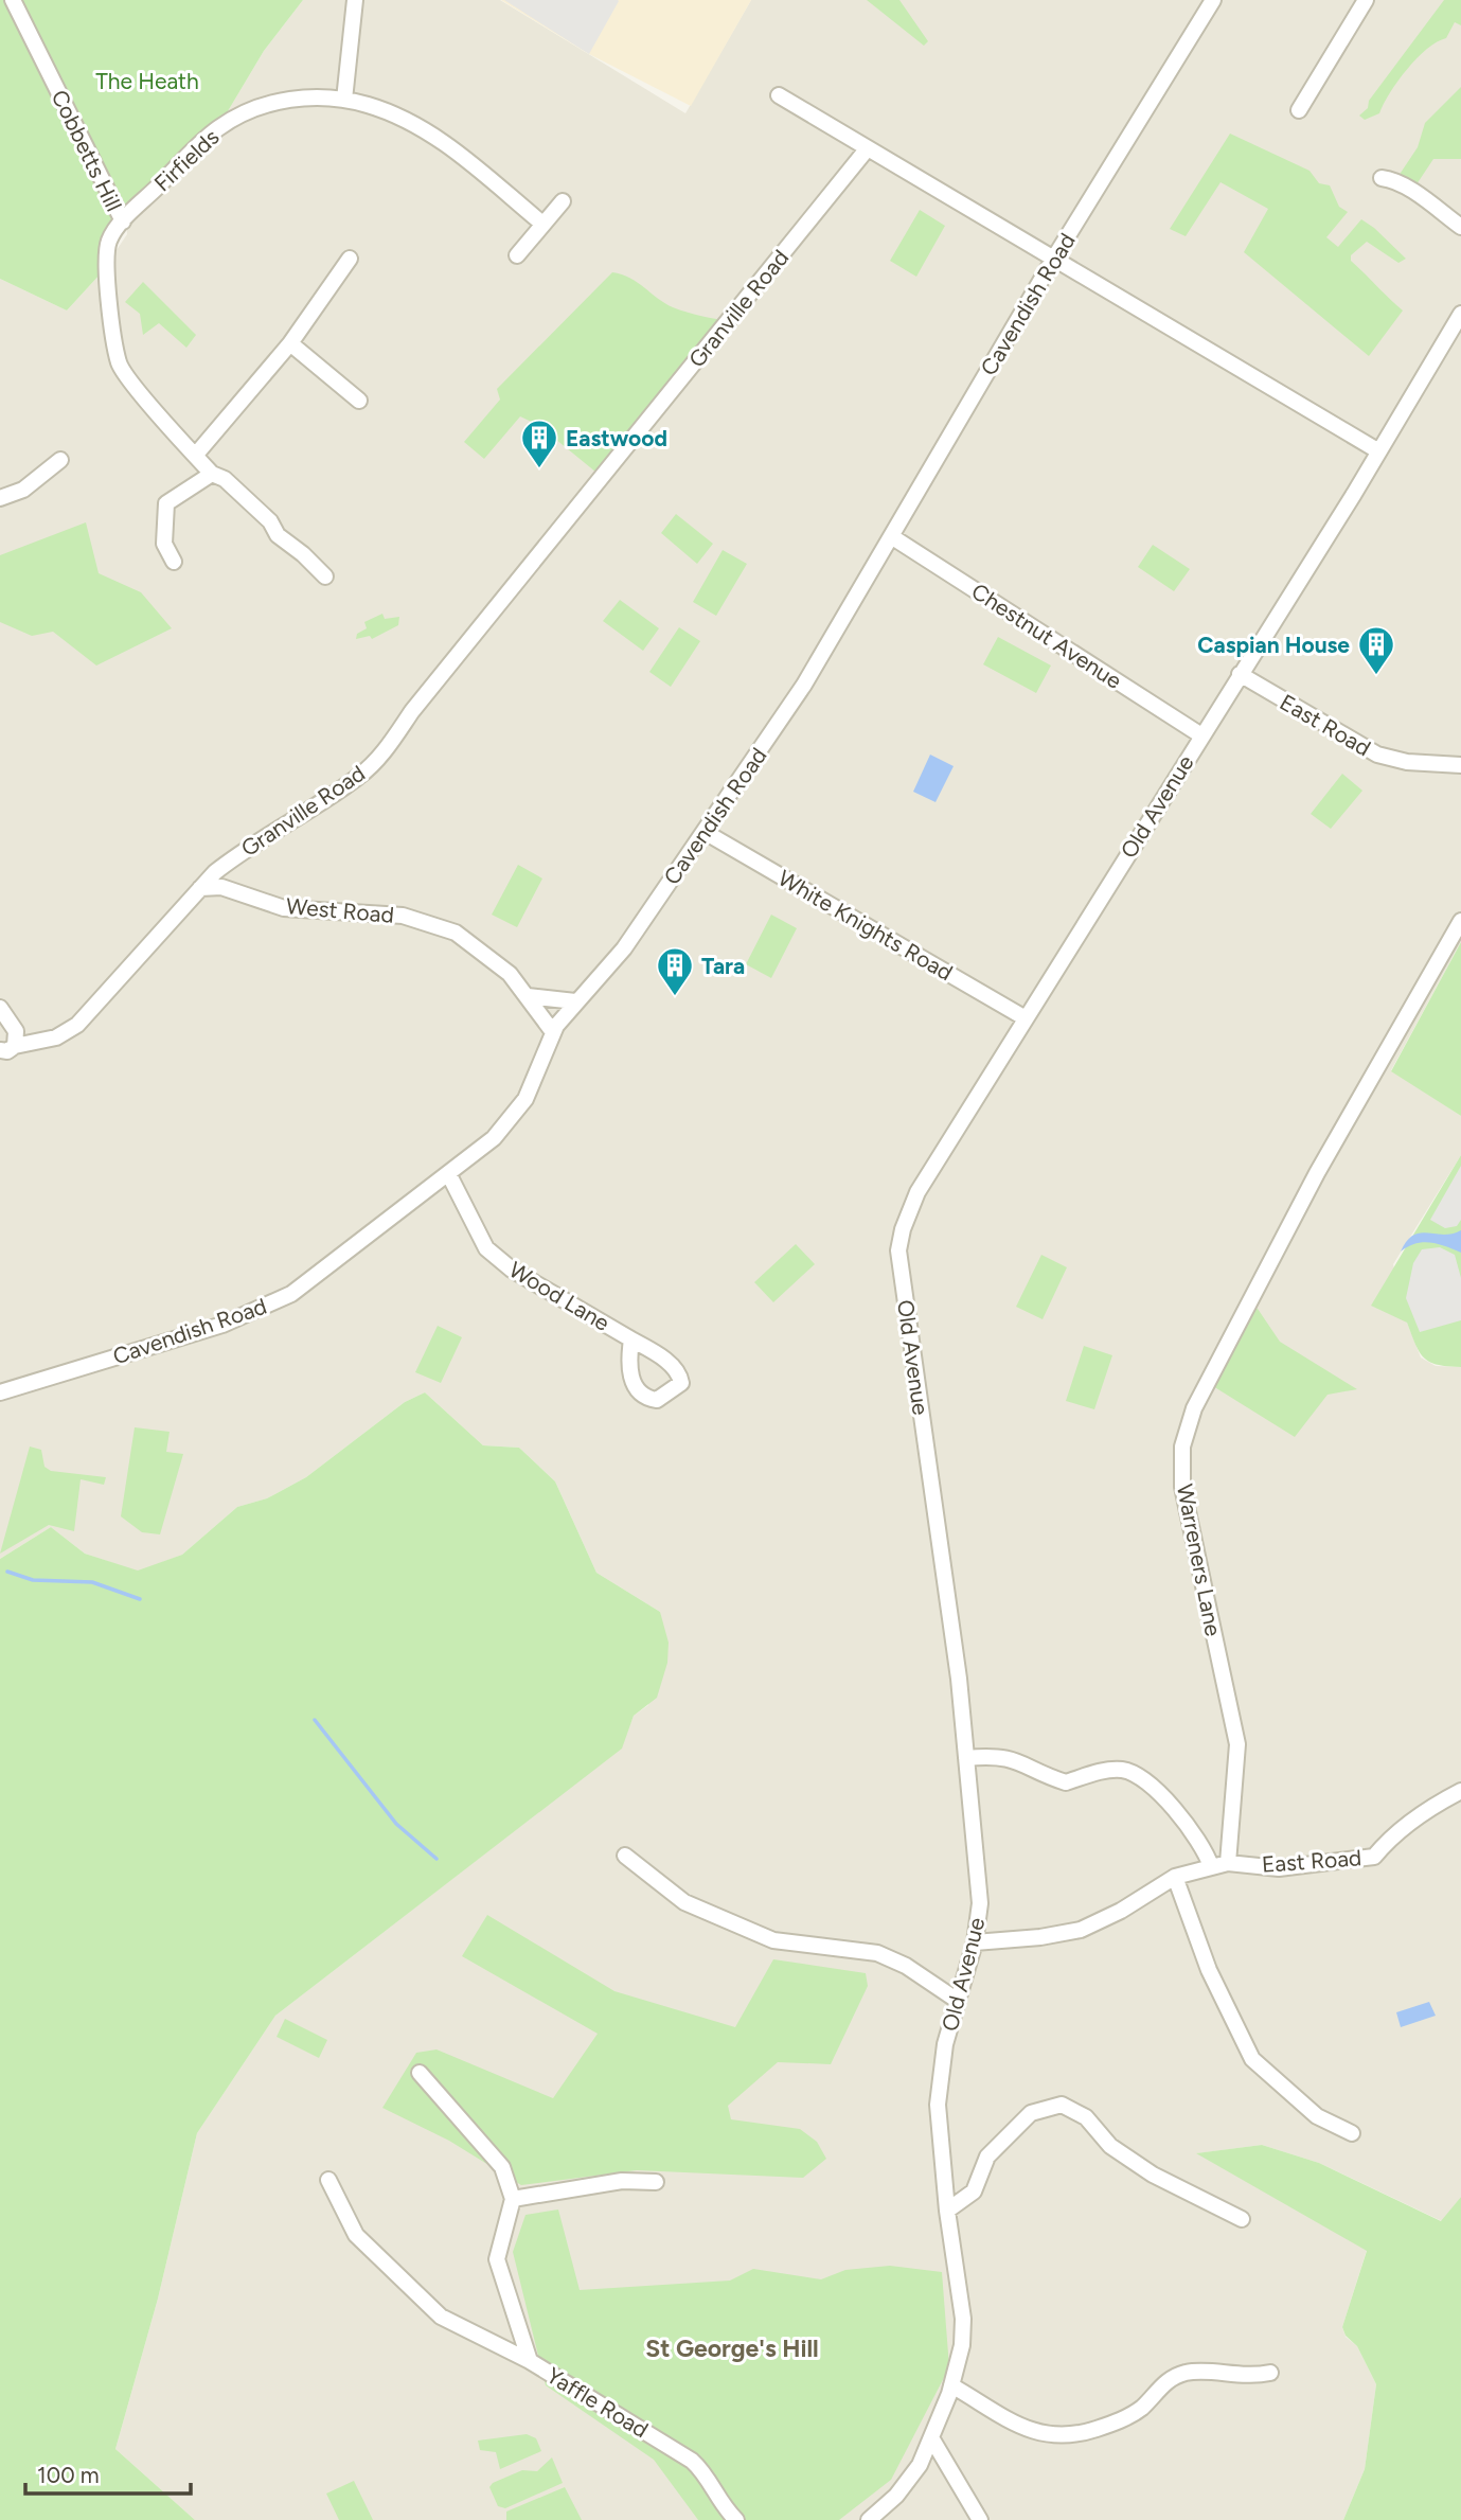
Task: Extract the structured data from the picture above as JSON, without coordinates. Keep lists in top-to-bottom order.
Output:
{
  "streets": {
    "street": [
      "Cobbetts Hill",
      "Firfields",
      "Cavendish Road",
      "Granville Road",
      "Chestnut Avenue",
      "East Road",
      "Old Avenue",
      "West Road",
      "White Knights Road",
      "Wood Lane",
      "Warreners Lane",
      "Yaffle Road"
    ]
  },
  "crossings": [
    ["Cobbetts Hill", "Firfields"],
    ["Cavendish Road", "Chestnut Avenue"],
    ["Cavendish Road", "West Road"],
    ["Cavendish Road", "White Knights Road"],
    ["Cavendish Road", "Wood Lane"],
    ["Granville Road", "West Road"],
    ["Chestnut Avenue", "Old Avenue"],
    ["East Road", "Old Avenue"],
    ["East Road", "Warreners Lane"],
    ["Old Avenue", "White Knights Road"]
  ],
  "districts": ["St George's Hill"],
  "parks": ["The Heath"],
  "places": {
    "building": ["Eastwood", "Caspian House", "Tara"]
  },
  "scale_bar": "100 m"
}
